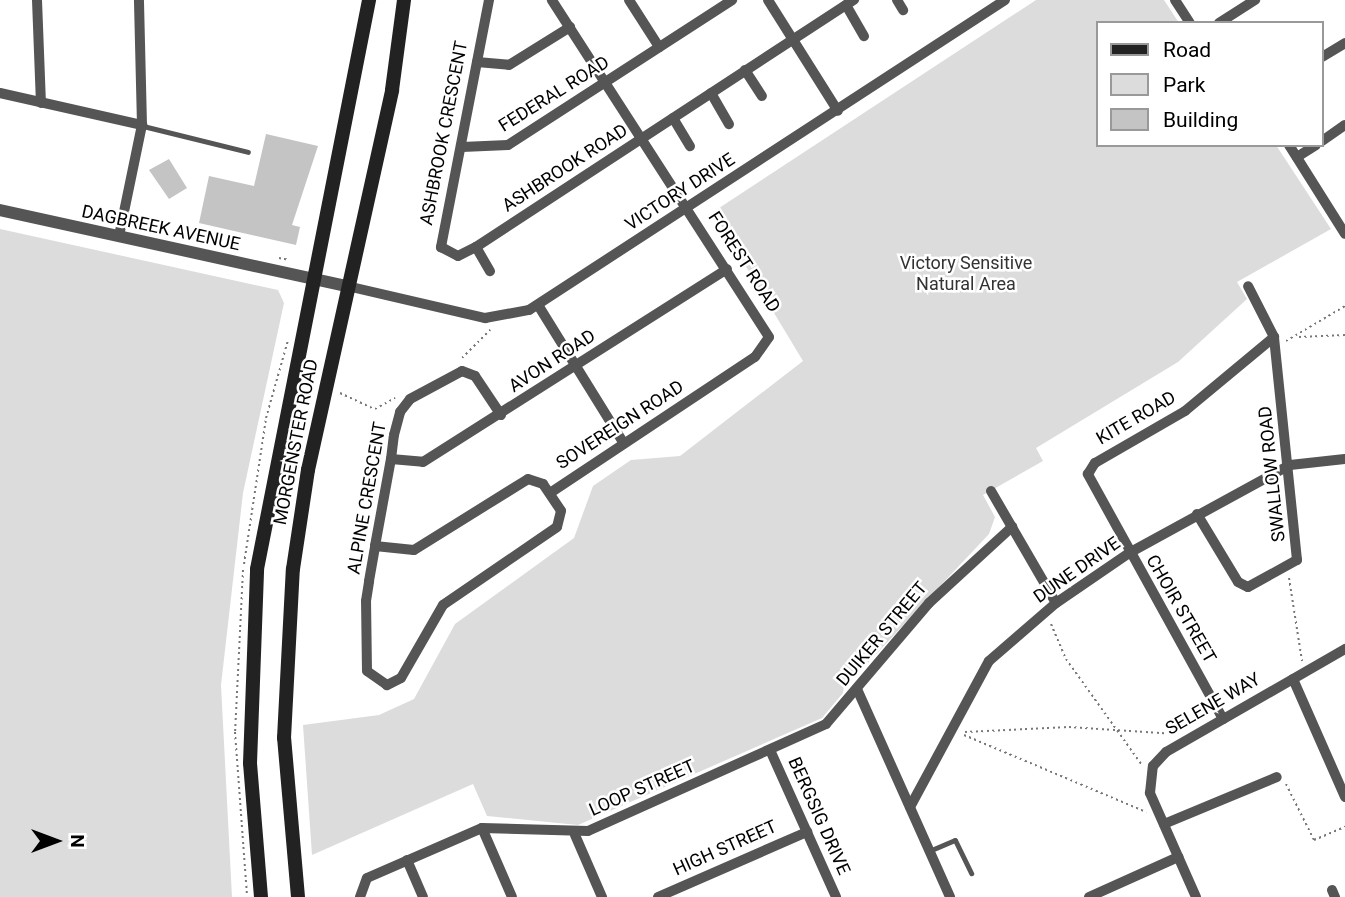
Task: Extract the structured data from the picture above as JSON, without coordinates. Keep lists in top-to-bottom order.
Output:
{
  "streets": {
    "main road": ["MORGENSTER ROAD"],
    "street": [
      "FEDERAL ROAD",
      "ASHBROOK CRESCENT",
      "ASHBROOK ROAD",
      "VICTORY DRIVE",
      "DAGBREEK AVENUE",
      "FOREST ROAD",
      "AVON ROAD",
      "KITE ROAD",
      "SOVEREIGN ROAD",
      "SWALLOW ROAD",
      "ALPINE CRESCENT",
      "DUNE DRIVE",
      "CHOIR STREET",
      "DUIKER STREET",
      "SELENE WAY",
      "LOOP STREET",
      "BERGSIG DRIVE",
      "HIGH STREET"
    ]
  },
  "crossings": [
    ["FEDERAL ROAD", "ASHBROOK CRESCENT"],
    ["FEDERAL ROAD", "FOREST ROAD"],
    ["ASHBROOK CRESCENT", "ASHBROOK ROAD"],
    ["ASHBROOK ROAD", "FOREST ROAD"],
    ["VICTORY DRIVE", "DAGBREEK AVENUE"],
    ["VICTORY DRIVE", "FOREST ROAD"],
    ["VICTORY DRIVE", "MORGENSTER ROAD"],
    ["DAGBREEK AVENUE", "MORGENSTER ROAD"],
    ["FOREST ROAD", "AVON ROAD"],
    ["FOREST ROAD", "SOVEREIGN ROAD"],
    ["AVON ROAD", "ALPINE CRESCENT"],
    ["KITE ROAD", "SWALLOW ROAD"],
    ["KITE ROAD", "DUNE DRIVE"],
    ["KITE ROAD", "CHOIR STREET"],
    ["SOVEREIGN ROAD", "ALPINE CRESCENT"],
    ["SWALLOW ROAD", "DUNE DRIVE"],
    ["DUNE DRIVE", "CHOIR STREET"],
    ["CHOIR STREET", "SELENE WAY"],
    ["DUIKER STREET", "LOOP STREET"],
    ["DUIKER STREET", "BERGSIG DRIVE"],
    ["LOOP STREET", "BERGSIG DRIVE"],
    ["BERGSIG DRIVE", "HIGH STREET"]
  ],
  "parks": ["Victory Sensitive Natural Area"],
  "legend": ["Road", "Park", "Building"],
  "north": "right"
}
